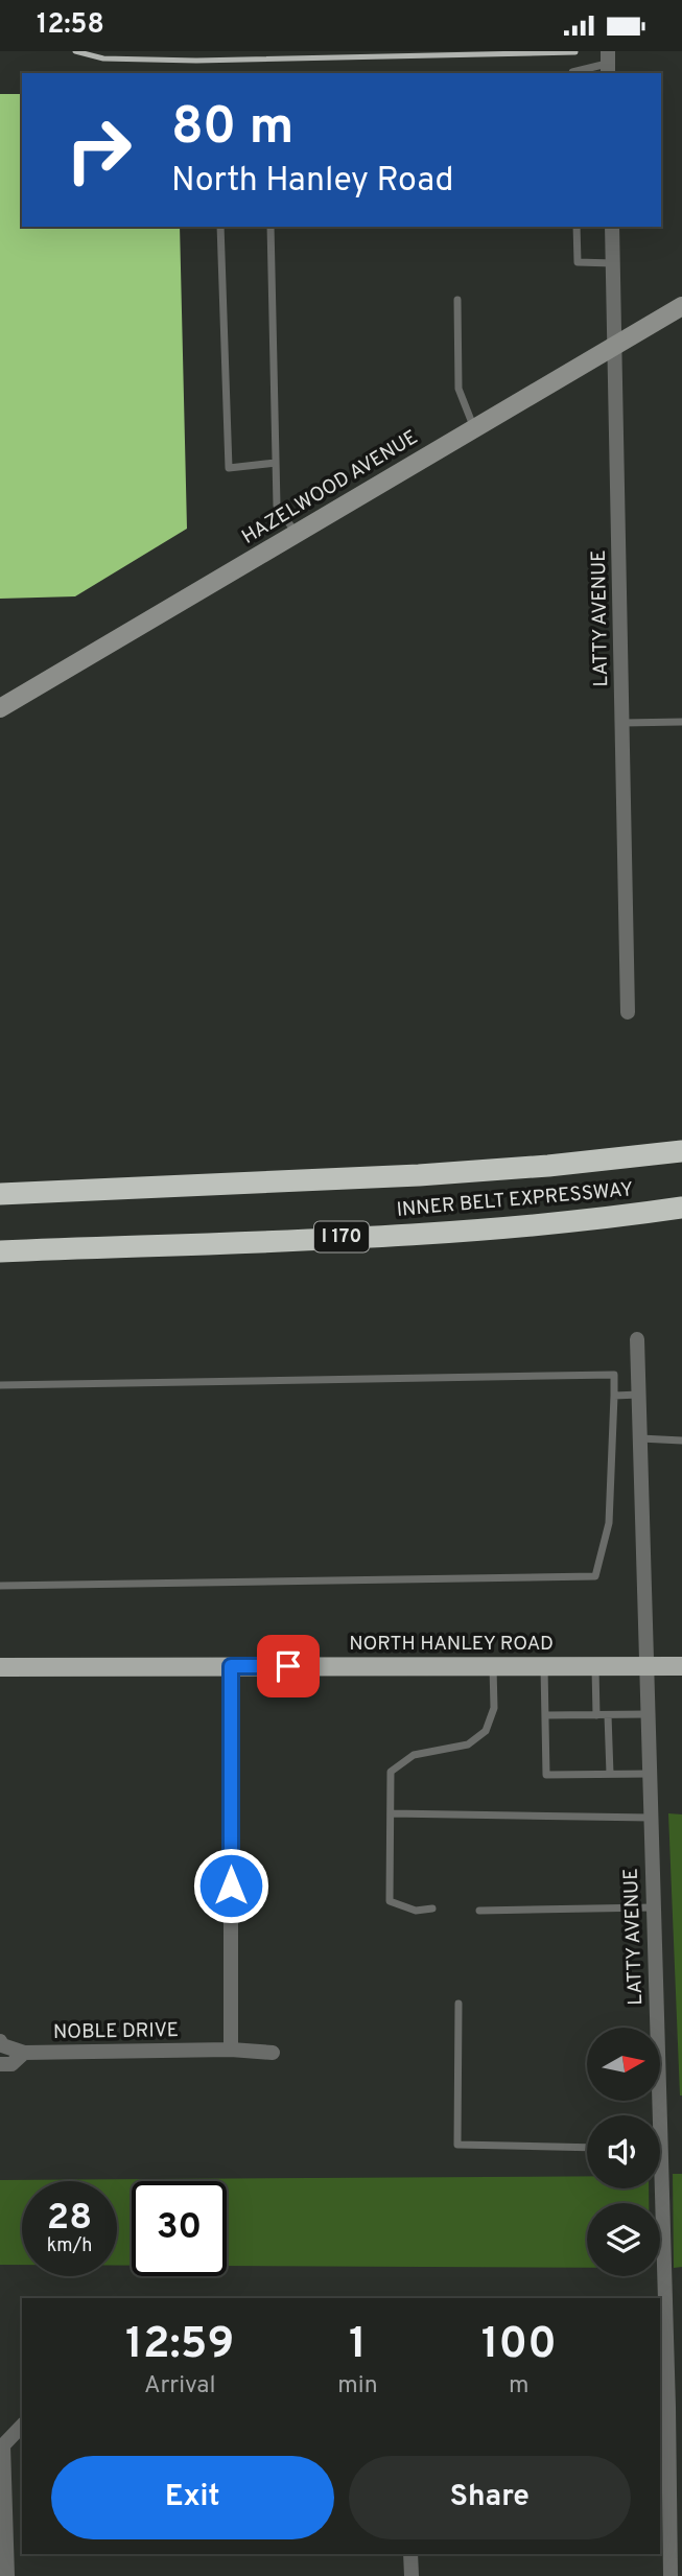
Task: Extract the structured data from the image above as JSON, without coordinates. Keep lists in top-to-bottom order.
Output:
{
  "streets": {
    "highway": ["INNER BELT EXPRESSWAY", "I 170"],
    "main road": ["NORTH HANLEY ROAD"],
    "street": ["HAZELWOOD AVENUE", "LATTY AVENUE", "NOBLE DRIVE"]
  },
  "crossings": [
    ["HAZELWOOD AVENUE", "LATTY AVENUE"],
    ["LATTY AVENUE", "NORTH HANLEY ROAD"]
  ],
  "north": "right",
  "page": {
    "status": "12:58",
    "turn": ["80 m", "North Hanley Road"],
    "speed": "28 km/h",
    "limit": "30",
    "eta": [
      "12:59",
      "Arrival",
      "1",
      "min",
      "100",
      "m"
    ],
    "buttons": ["Exit", "Share"]
  }
}
